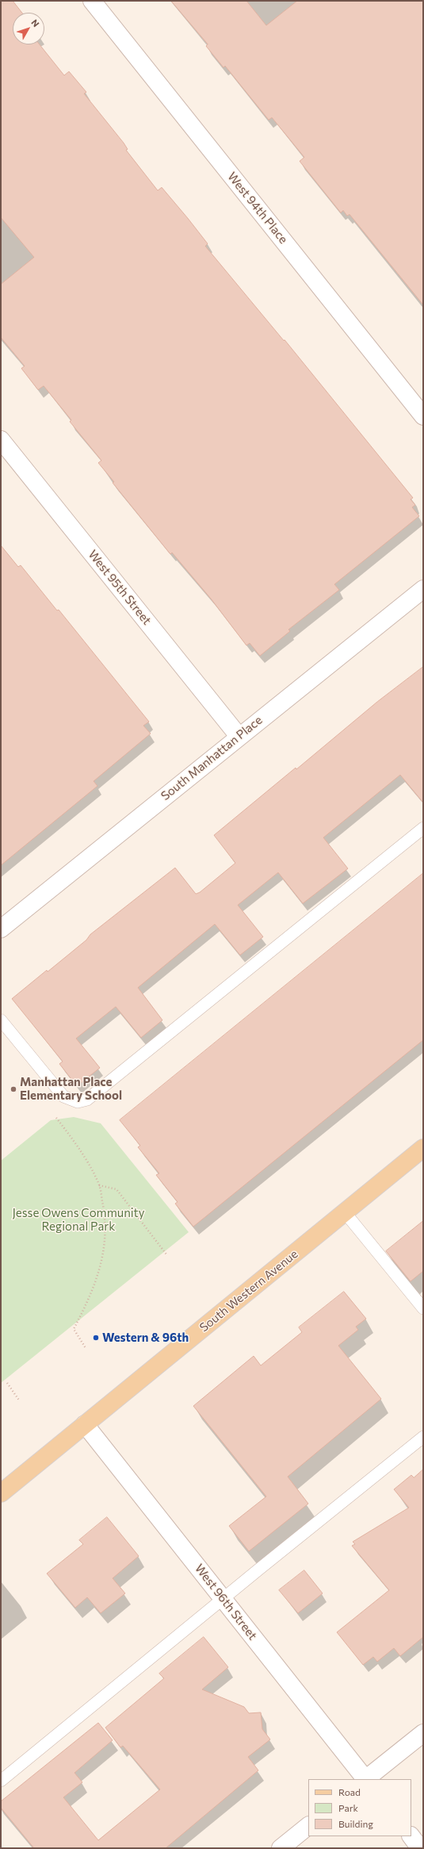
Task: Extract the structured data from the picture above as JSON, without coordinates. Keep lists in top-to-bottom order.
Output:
{
  "streets": {
    "main road": ["South Western Avenue"],
    "street": [
      "West 94th Place",
      "West 95th Street",
      "South Manhattan Place",
      "West 96th Street"
    ]
  },
  "crossings": [
    ["West 95th Street", "South Manhattan Place"],
    ["South Western Avenue", "West 96th Street"]
  ],
  "parks": ["Jesse Owens Community Regional Park"],
  "places": ["Manhattan Place Elementary School", "Western & 96th"],
  "legend": ["Road", "Park", "Building"],
  "north": "top right"
}
